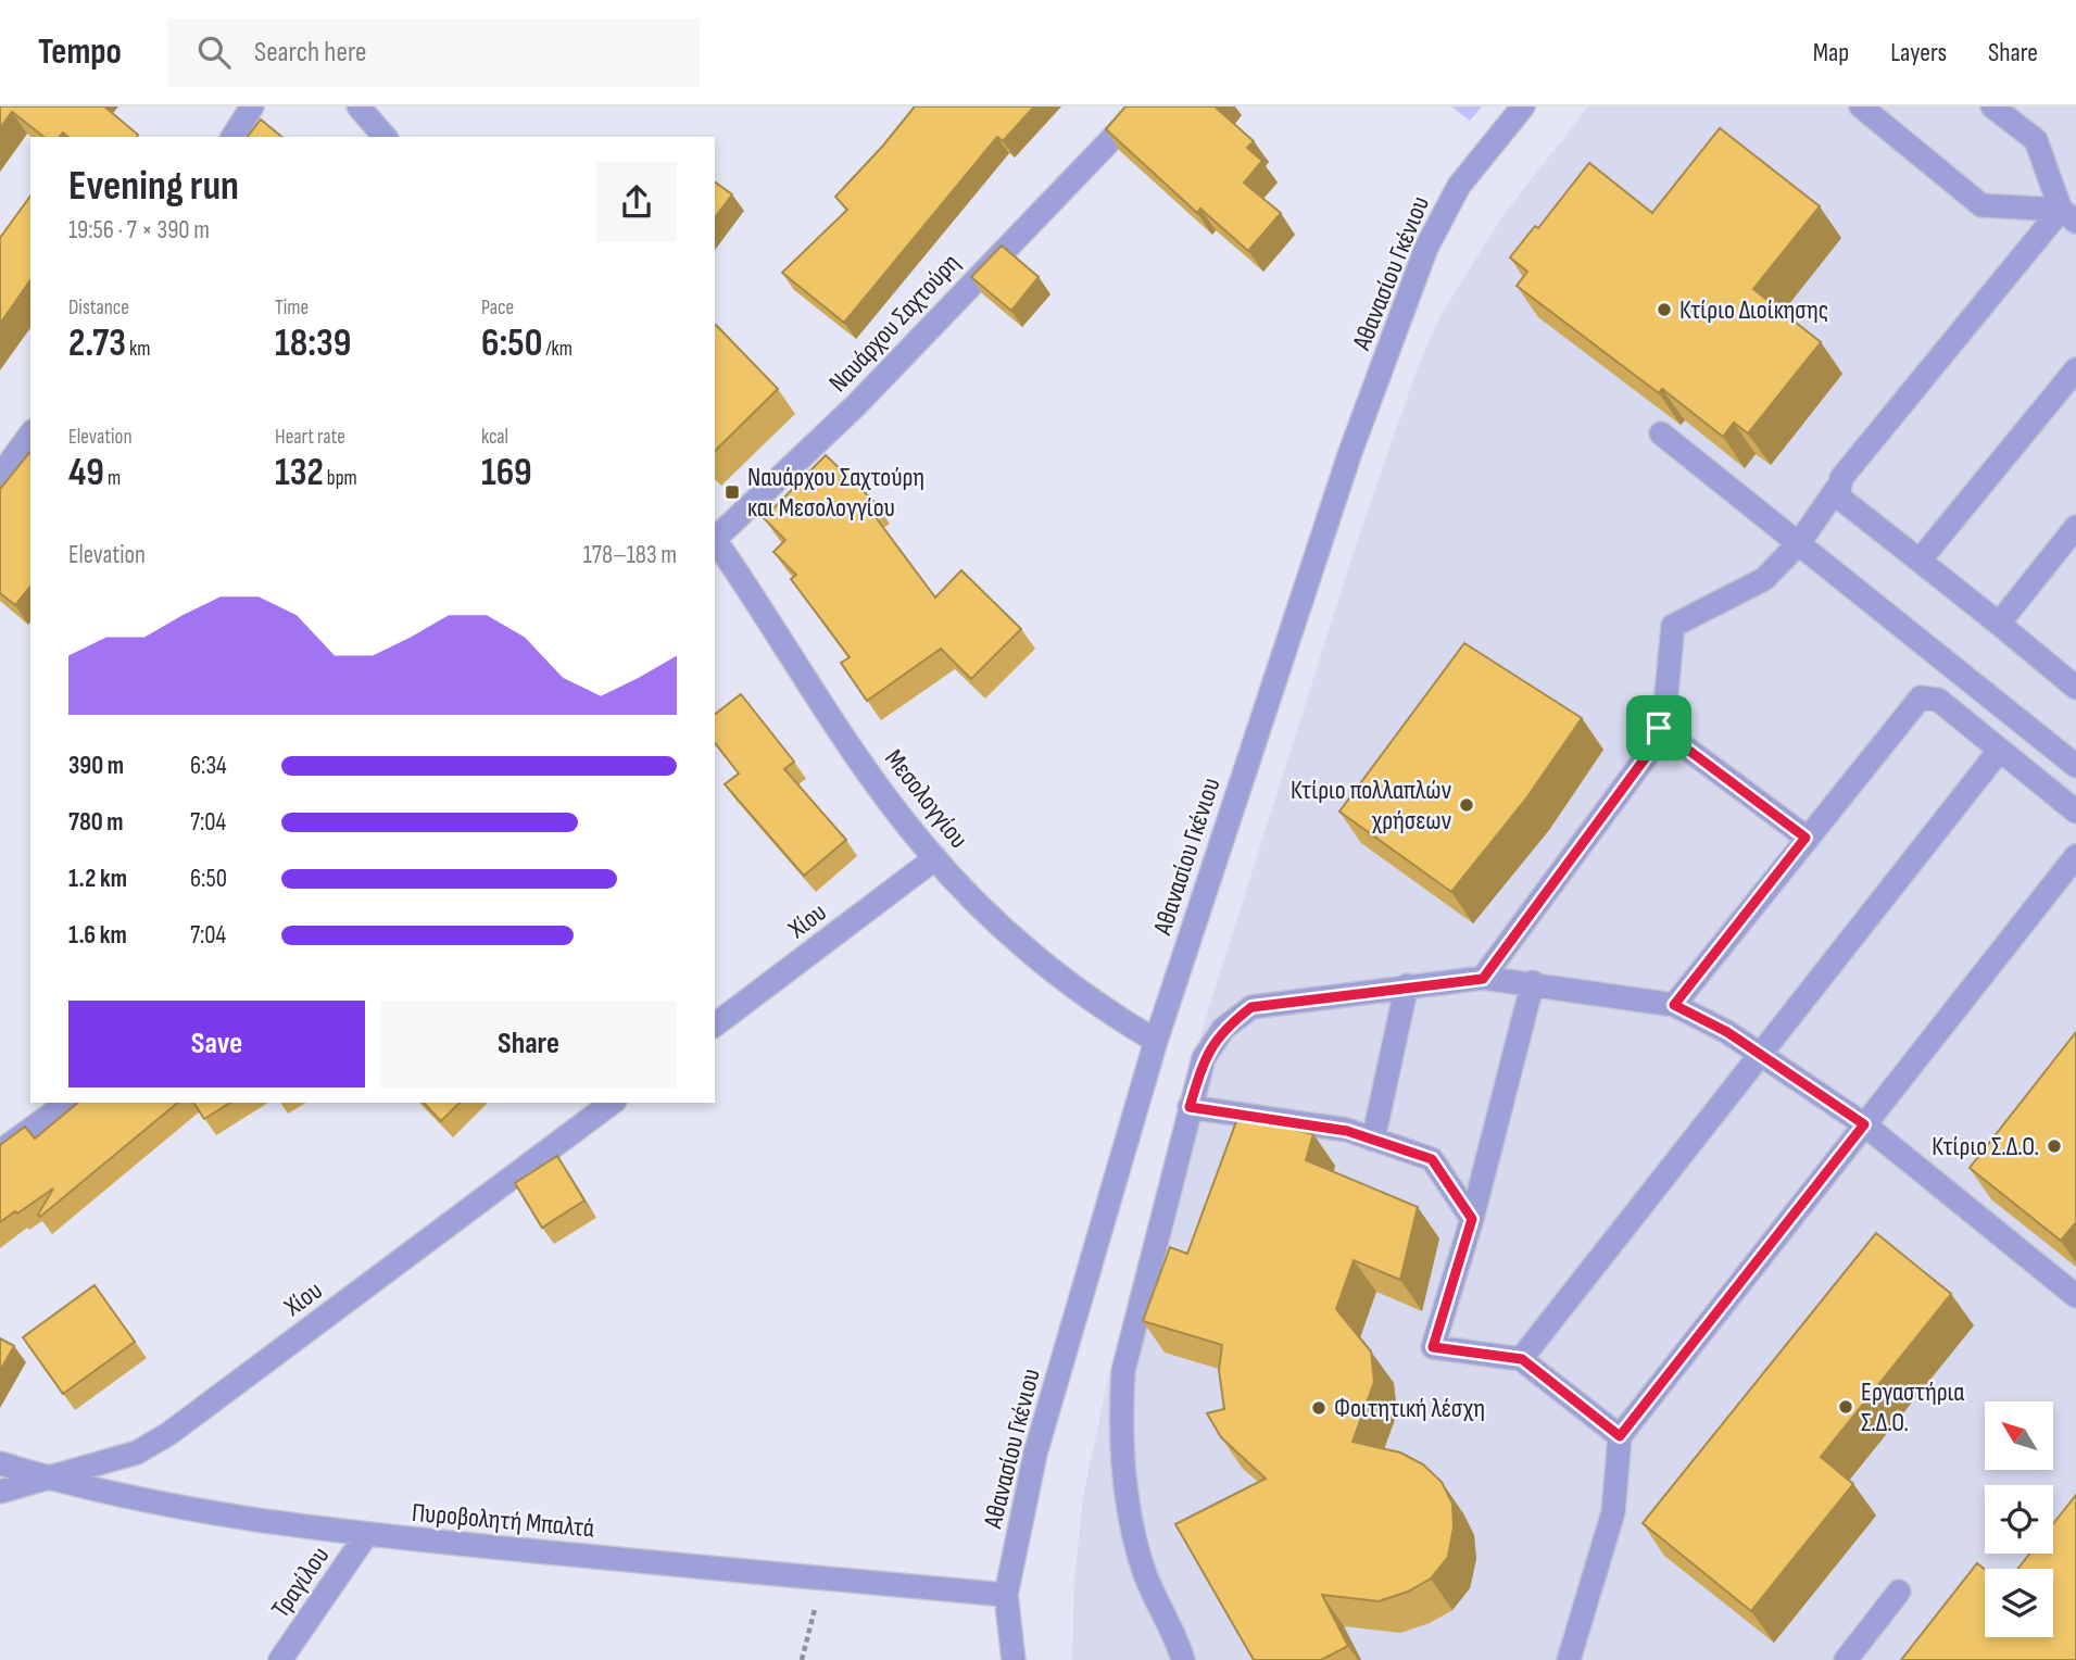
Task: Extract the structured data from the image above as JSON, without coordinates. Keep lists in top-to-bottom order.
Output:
{
  "streets": {
    "street": [
      "Αθανασίου Γκένιου",
      "Ναυάρχου Σαχτούρη",
      "Μεσολογγίου",
      "Χίου",
      "Πυροβολητή Μπαλτά",
      "Τραγίλου"
    ]
  },
  "crossings": [
    ["Αθανασίου Γκένιου", "Μεσολογγίου"],
    ["Αθανασίου Γκένιου", "Πυροβολητή Μπαλτά"],
    ["Μεσολογγίου", "Χίου"],
    ["Χίου", "Πυροβολητή Μπαλτά"],
    ["Πυροβολητή Μπαλτά", "Τραγίλου"]
  ],
  "places": {
    "other": [
      "Κτίριο Διοίκησης",
      "Κτίριο πολλαπλών χρήσεων",
      "Κτίριο Σ.Δ.Ο.",
      "Εργαστήρια Σ.Δ.Ο.",
      "Φοιτητική λέσχη"
    ],
    "transit": ["Ναυάρχου Σαχτούρη και Μεσολογγίου"]
  },
  "north": "top left",
  "page": {
    "header": "Tempo",
    "search": "Search here",
    "nav": ["Map", "Layers", "Share"],
    "heading": ["Evening run", "19:56 · 7 × 390 m"],
    "stats": [
      ["Distance", "2.73 km"],
      ["Time", "18:39"],
      ["Pace", "6:50 /km"],
      ["Elevation", "49 m"],
      ["Heart rate", "132 bpm"],
      ["kcal", "169"]
    ],
    "chart": ["Elevation", "178–183 m"],
    "list": [
      {
        "name": "390 m",
        "note": "6:34"
      },
      {
        "name": "780 m",
        "note": "7:04"
      },
      {
        "name": "1.2 km",
        "note": "6:50"
      },
      {
        "name": "1.6 km",
        "note": "7:04"
      }
    ],
    "buttons": ["Save", "Share"]
  }
}
